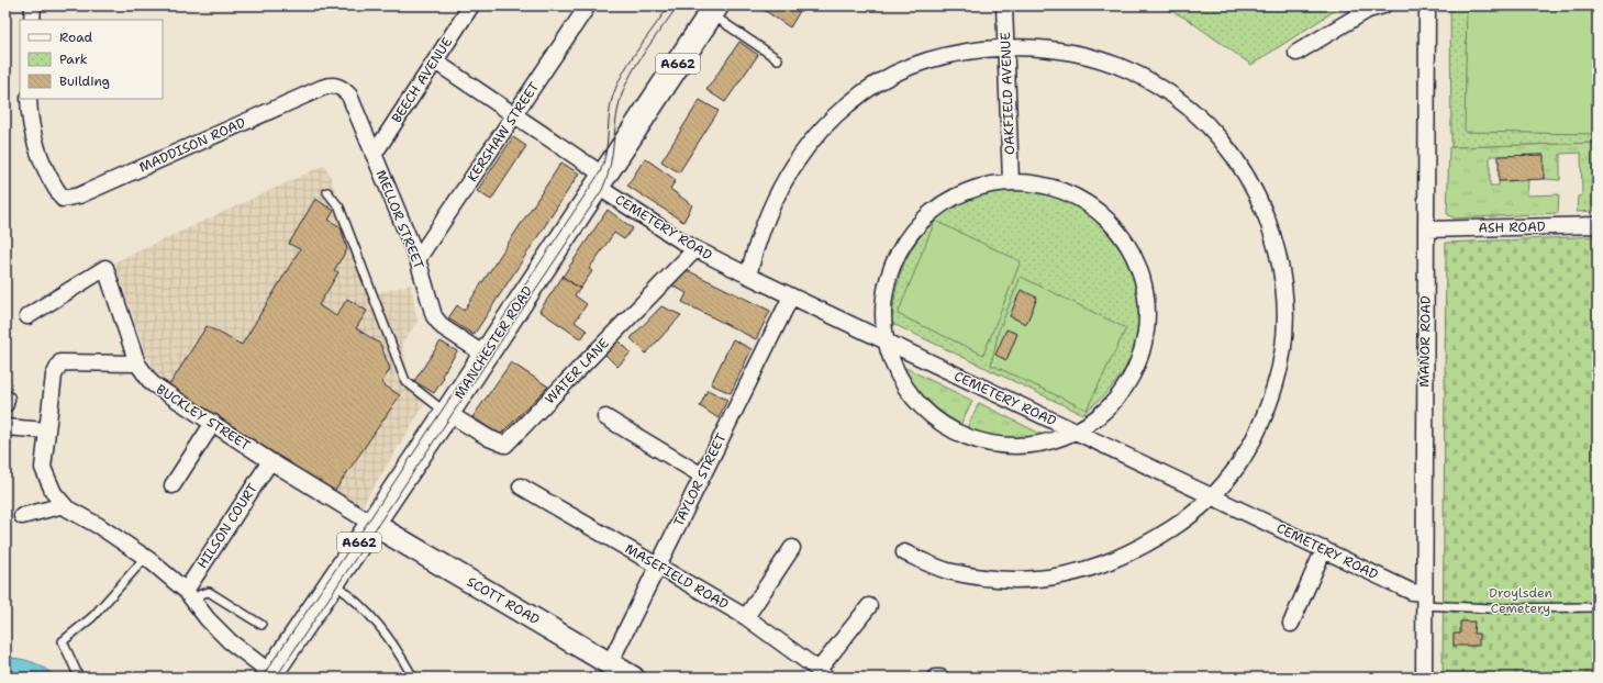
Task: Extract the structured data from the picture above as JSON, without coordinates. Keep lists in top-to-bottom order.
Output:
{
  "streets": {
    "main road": ["A662", "MANCHESTER ROAD"],
    "street": [
      "BEECH AVENUE",
      "OAKFIELD AVENUE",
      "KERSHAW STREET",
      "MADDISON ROAD",
      "MELLOR STREET",
      "CEMETERY ROAD",
      "ASH ROAD",
      "MANOR ROAD",
      "WATER LANE",
      "BUCKLEY STREET",
      "TAYLOR STREET",
      "HILSON COURT",
      "MASEFIELD ROAD",
      "SCOTT ROAD"
    ]
  },
  "crossings": [
    ["BEECH AVENUE", "MELLOR STREET"],
    ["BEECH AVENUE", "CEMETERY ROAD"],
    ["KERSHAW STREET", "MELLOR STREET"],
    ["KERSHAW STREET", "CEMETERY ROAD"],
    ["MADDISON ROAD", "MELLOR STREET"],
    ["MELLOR STREET", "MANCHESTER ROAD"],
    ["CEMETERY ROAD", "MANOR ROAD"],
    ["CEMETERY ROAD", "MANCHESTER ROAD"],
    ["CEMETERY ROAD", "WATER LANE"],
    ["CEMETERY ROAD", "TAYLOR STREET"],
    ["ASH ROAD", "MANOR ROAD"],
    ["MANCHESTER ROAD", "WATER LANE"],
    ["MANCHESTER ROAD", "BUCKLEY STREET"],
    ["MANCHESTER ROAD", "SCOTT ROAD"],
    ["BUCKLEY STREET", "HILSON COURT"],
    ["BUCKLEY STREET", "SCOTT ROAD"],
    ["TAYLOR STREET", "MASEFIELD ROAD"],
    ["TAYLOR STREET", "SCOTT ROAD"]
  ],
  "parks": ["Droylsden Cemetery"],
  "legend": ["Road", "Park", "Building"]
}
